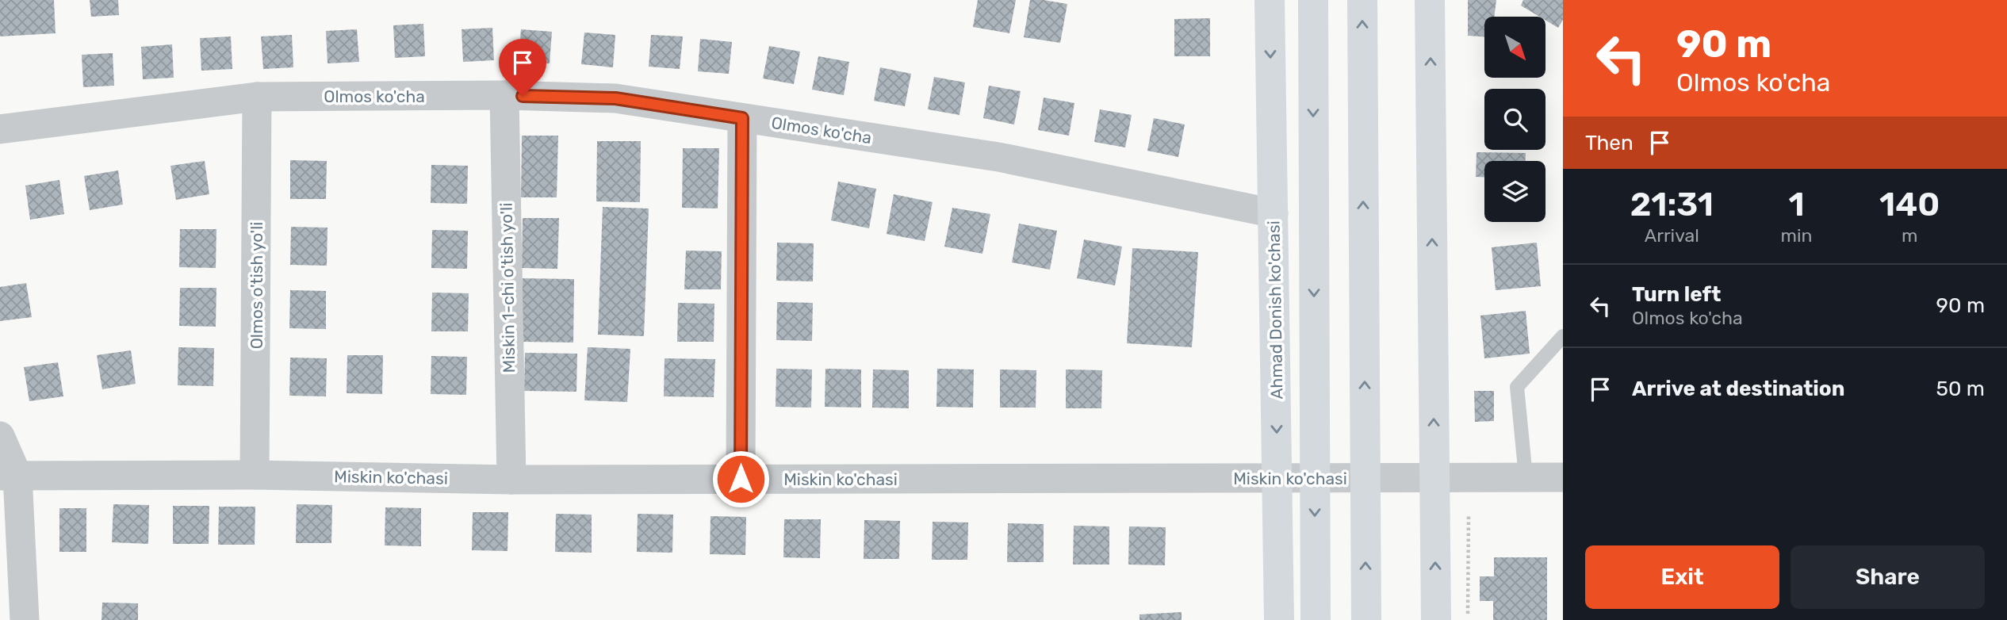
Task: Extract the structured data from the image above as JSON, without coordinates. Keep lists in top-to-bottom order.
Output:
{
  "streets": {
    "street": [
      "Olmos ko'cha",
      "Olmos o'tish yo'li",
      "Miskin 1-chi o'tish yo'li",
      "Ahmad Donish ko'chasi",
      "Miskin ko'chasi"
    ]
  },
  "crossings": [
    ["Olmos ko'cha", "Olmos o'tish yo'li"],
    ["Olmos ko'cha", "Miskin 1-chi o'tish yo'li"],
    ["Olmos ko'cha", "Ahmad Donish ko'chasi"],
    ["Olmos o'tish yo'li", "Miskin ko'chasi"],
    ["Miskin 1-chi o'tish yo'li", "Miskin ko'chasi"],
    ["Ahmad Donish ko'chasi", "Miskin ko'chasi"]
  ],
  "north": "bottom right",
  "page": {
    "turn": ["90 m", "Olmos ko'cha"],
    "then": "Then",
    "eta": [
      "21:31",
      "Arrival",
      "1",
      "min",
      "140",
      "m"
    ],
    "list": [
      {
        "name": "Turn left",
        "note": "Olmos ko'cha",
        "value": "90 m"
      },
      {
        "name": "Arrive at destination",
        "value": "50 m"
      }
    ],
    "buttons": ["Exit", "Share"]
  }
}
